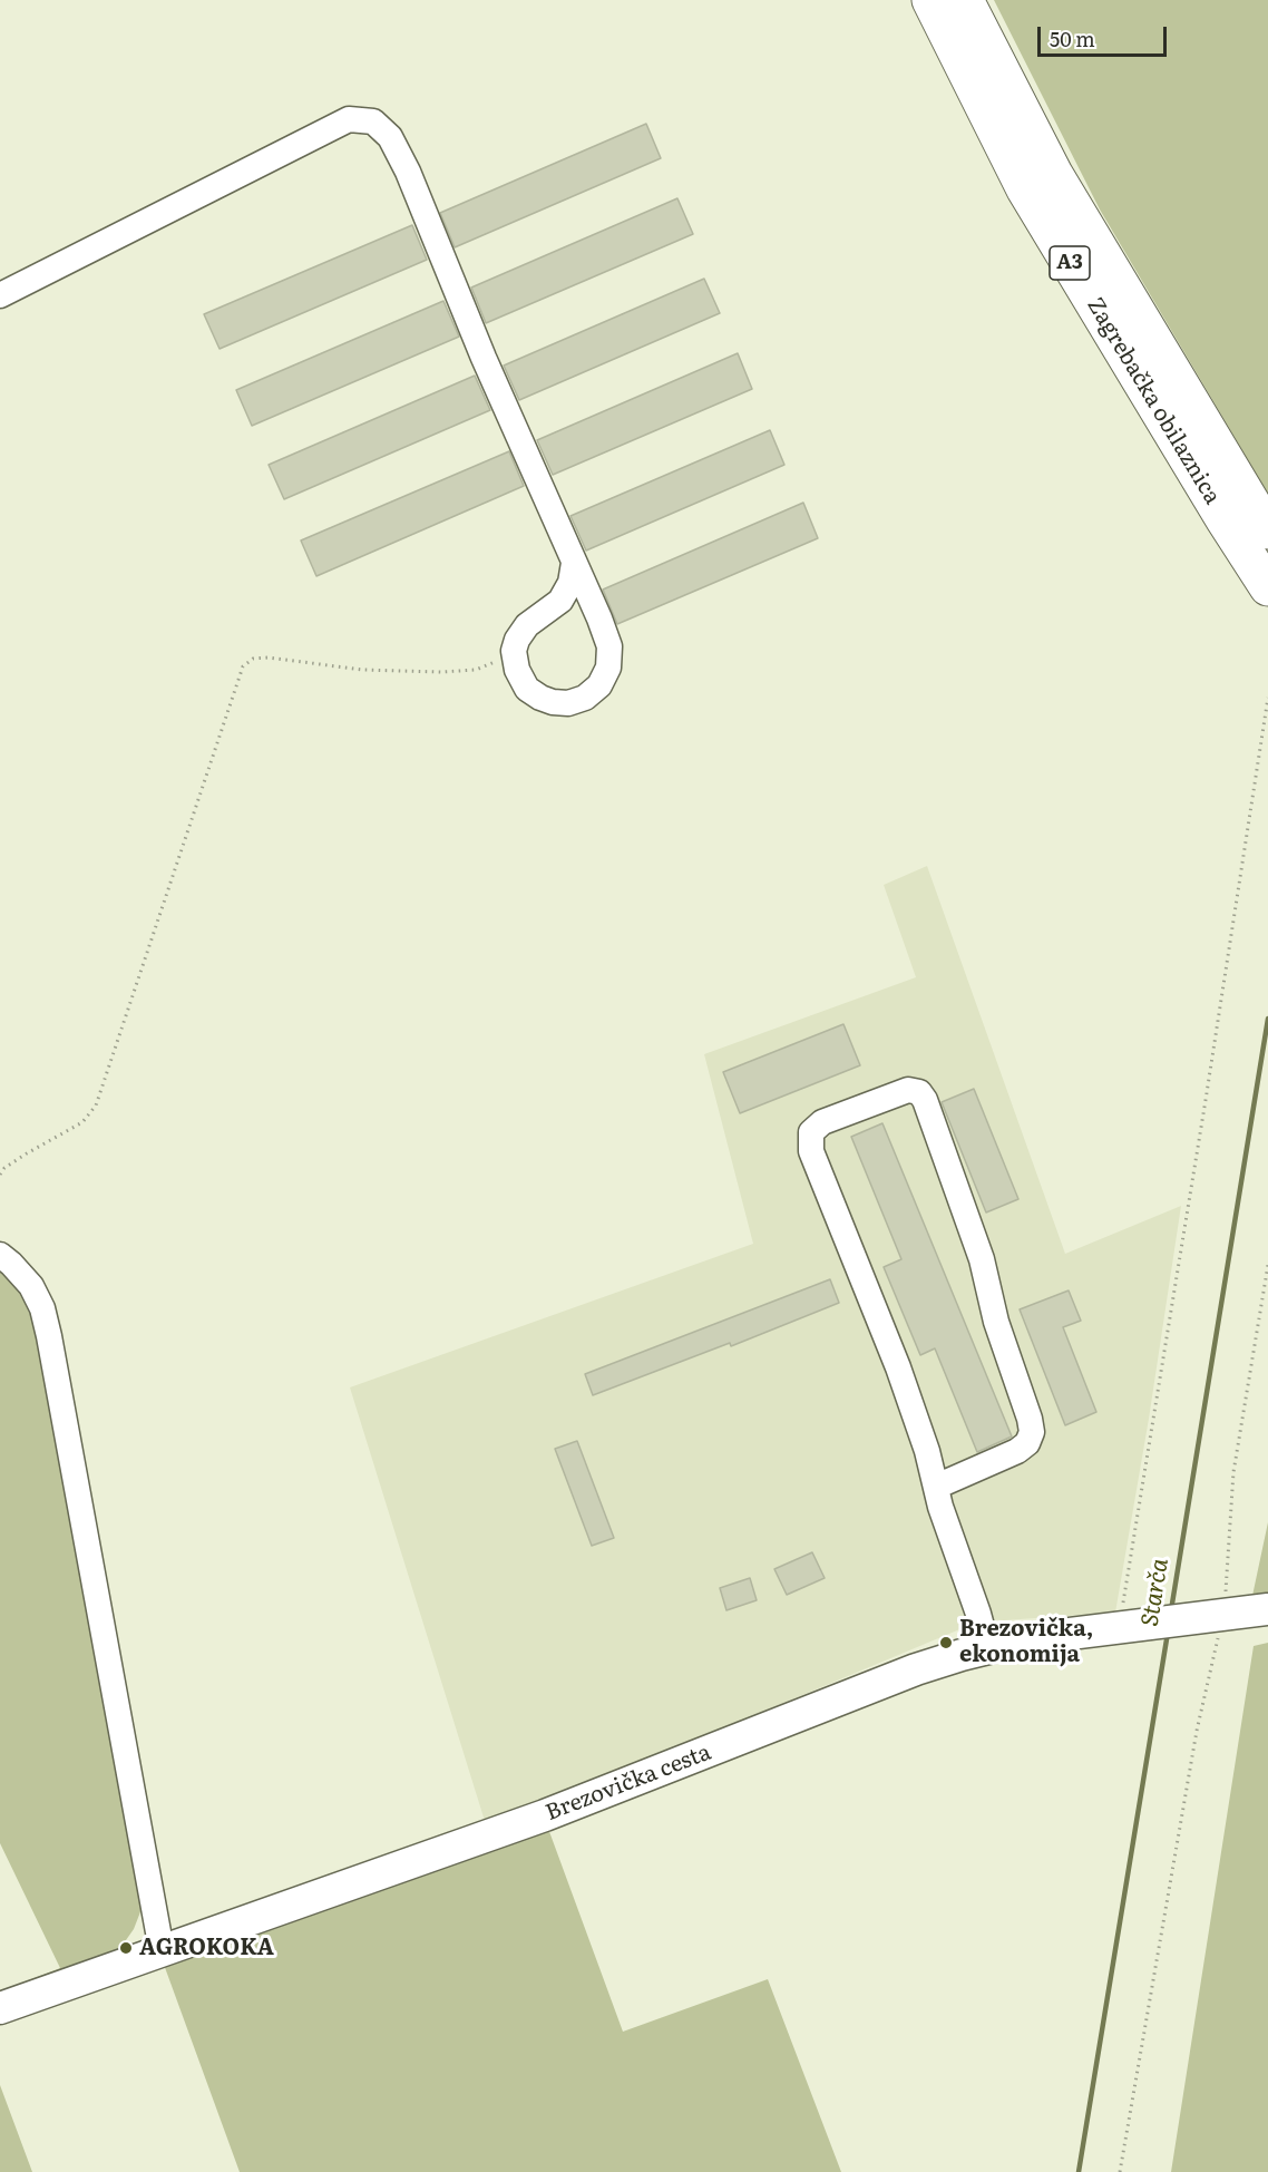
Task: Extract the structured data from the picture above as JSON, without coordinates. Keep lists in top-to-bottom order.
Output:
{
  "streets": {
    "highway": ["A3", "Zagrebačka obilaznica"],
    "main road": ["Brezovička cesta"]
  },
  "water": ["Starča"],
  "places": ["Brezovička, ekonomija", "AGROKOKA"],
  "scale_bar": "50 m"
}
